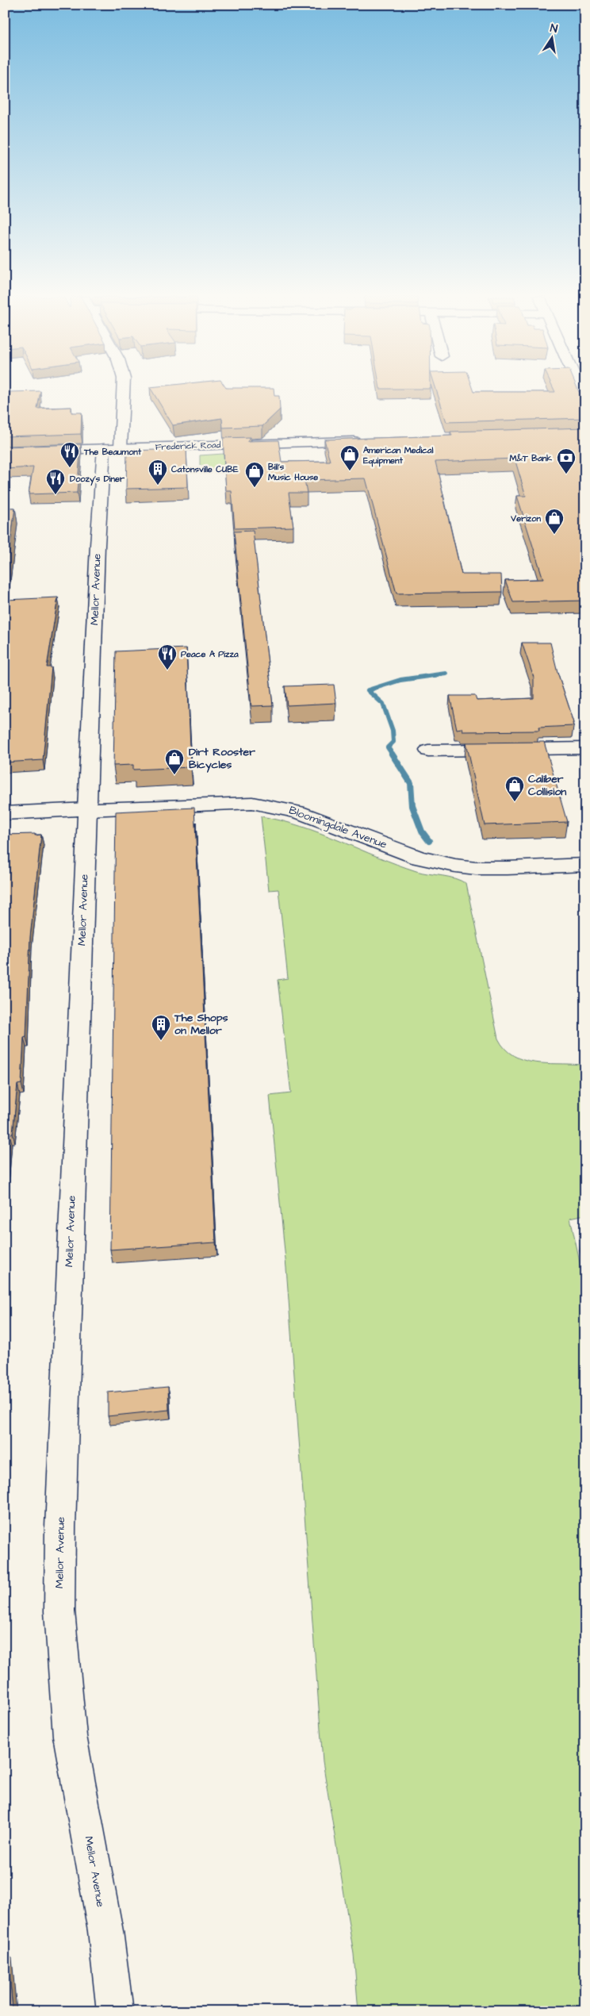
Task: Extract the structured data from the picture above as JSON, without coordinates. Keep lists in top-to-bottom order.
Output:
{
  "streets": {
    "street": ["Frederick Road", "Mellor Avenue", "Bloomingdale Avenue"]
  },
  "crossings": [
    ["Frederick Road", "Mellor Avenue"],
    ["Mellor Avenue", "Bloomingdale Avenue"]
  ],
  "places": {
    "restaurant": ["The Beaumont", "Doozy’s Diner", "Peace A Pizza"],
    "shop": [
      "American Medical Equipment",
      "Bill's Music House",
      "Verizon",
      "Dirt Rooster Bicycles",
      "Caliber Collision"
    ],
    "bank": ["M&T Bank"],
    "building": ["Catonsville CUBE", "The Shops on Mellor"]
  },
  "north": "top"
}
